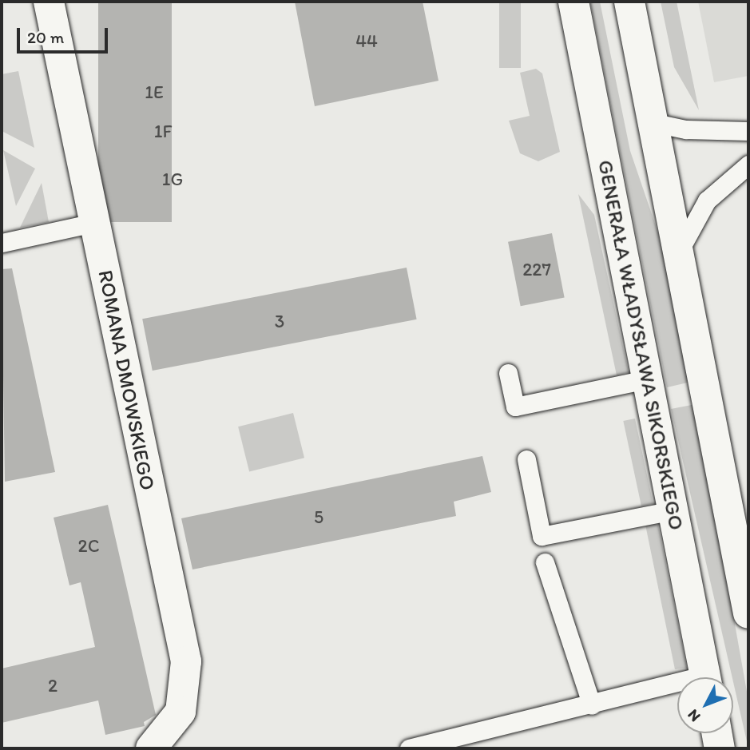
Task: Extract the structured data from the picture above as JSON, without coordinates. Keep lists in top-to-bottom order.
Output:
{
  "streets": {
    "main road": ["GENERAŁA WŁADYSŁAWA SIKORSKIEGO", "ROMANA DMOWSKIEGO"]
  },
  "house_numbers": [
    "44",
    "1E",
    "1F",
    "1G",
    "227",
    "3",
    "5",
    "2C",
    "2"
  ],
  "scale_bar": "20 m",
  "north": "bottom left"
}
